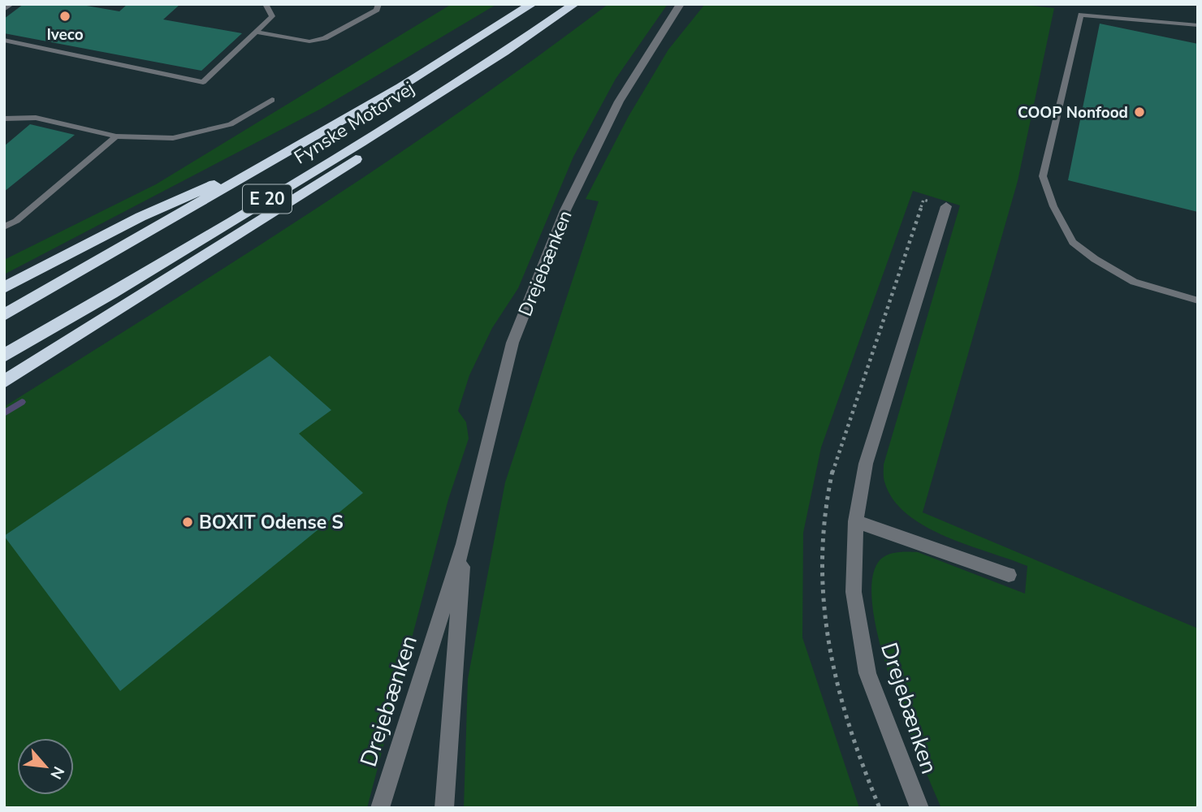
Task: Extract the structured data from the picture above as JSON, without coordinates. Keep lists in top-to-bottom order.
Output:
{
  "streets": {
    "highway": ["Fynske Motorvej", "E 20"],
    "street": ["Drejebænken"]
  },
  "places": ["Iveco", "COOP Nonfood", "BOXIT Odense S"],
  "north": "bottom right"
}
